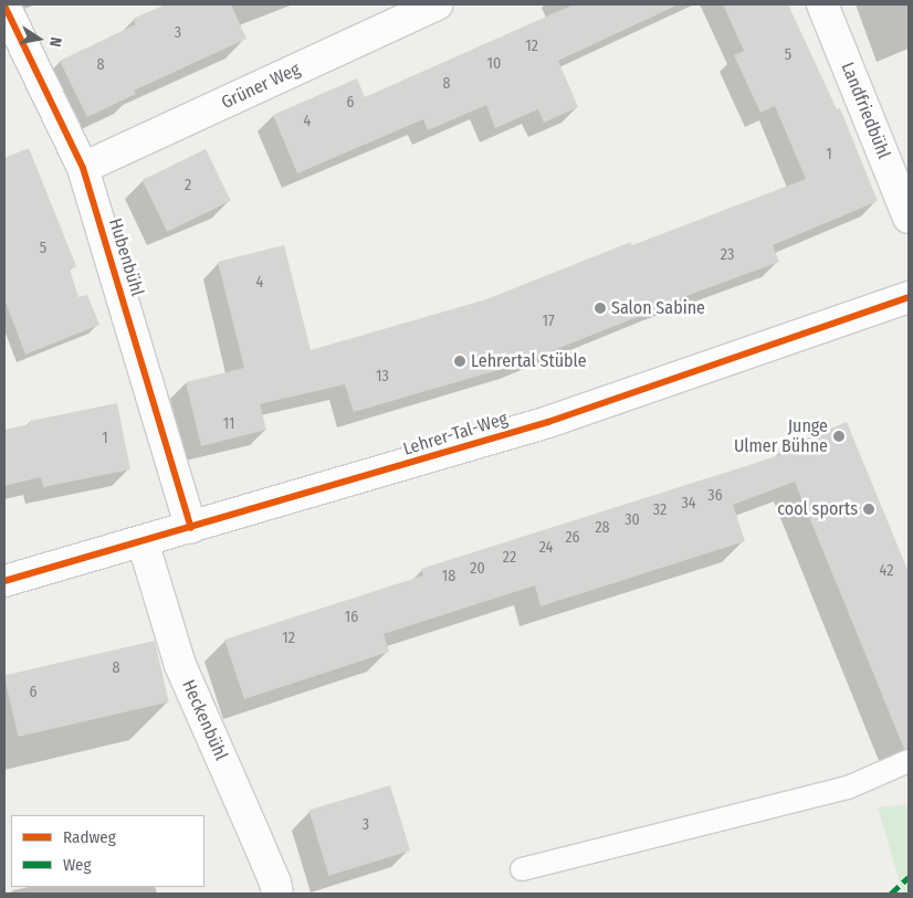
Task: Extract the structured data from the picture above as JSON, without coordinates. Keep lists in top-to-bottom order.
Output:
{
  "streets": {
    "street": [
      "Grüner Weg",
      "Landfriedbühl",
      "Hubenbühl",
      "Lehrer-Tal-Weg",
      "Heckenbühl"
    ]
  },
  "crossings": [
    ["Grüner Weg", "Hubenbühl"],
    ["Hubenbühl", "Lehrer-Tal-Weg"],
    ["Lehrer-Tal-Weg", "Heckenbühl"]
  ],
  "places": [
    "Salon Sabine",
    "Lehrertal Stüble",
    "Junge Ulmer Bühne",
    "cool sports"
  ],
  "house_numbers": [
    "3",
    "12",
    "5",
    "10",
    "8",
    "8",
    "6",
    "4",
    "1",
    "2",
    "5",
    "23",
    "4",
    "17",
    "13",
    "11",
    "1",
    "36",
    "34",
    "32",
    "30",
    "28",
    "26",
    "24",
    "22",
    "20",
    "42",
    "18",
    "16",
    "12",
    "8",
    "6",
    "3"
  ],
  "legend": ["Radweg", "Weg"],
  "north": "right"
}
